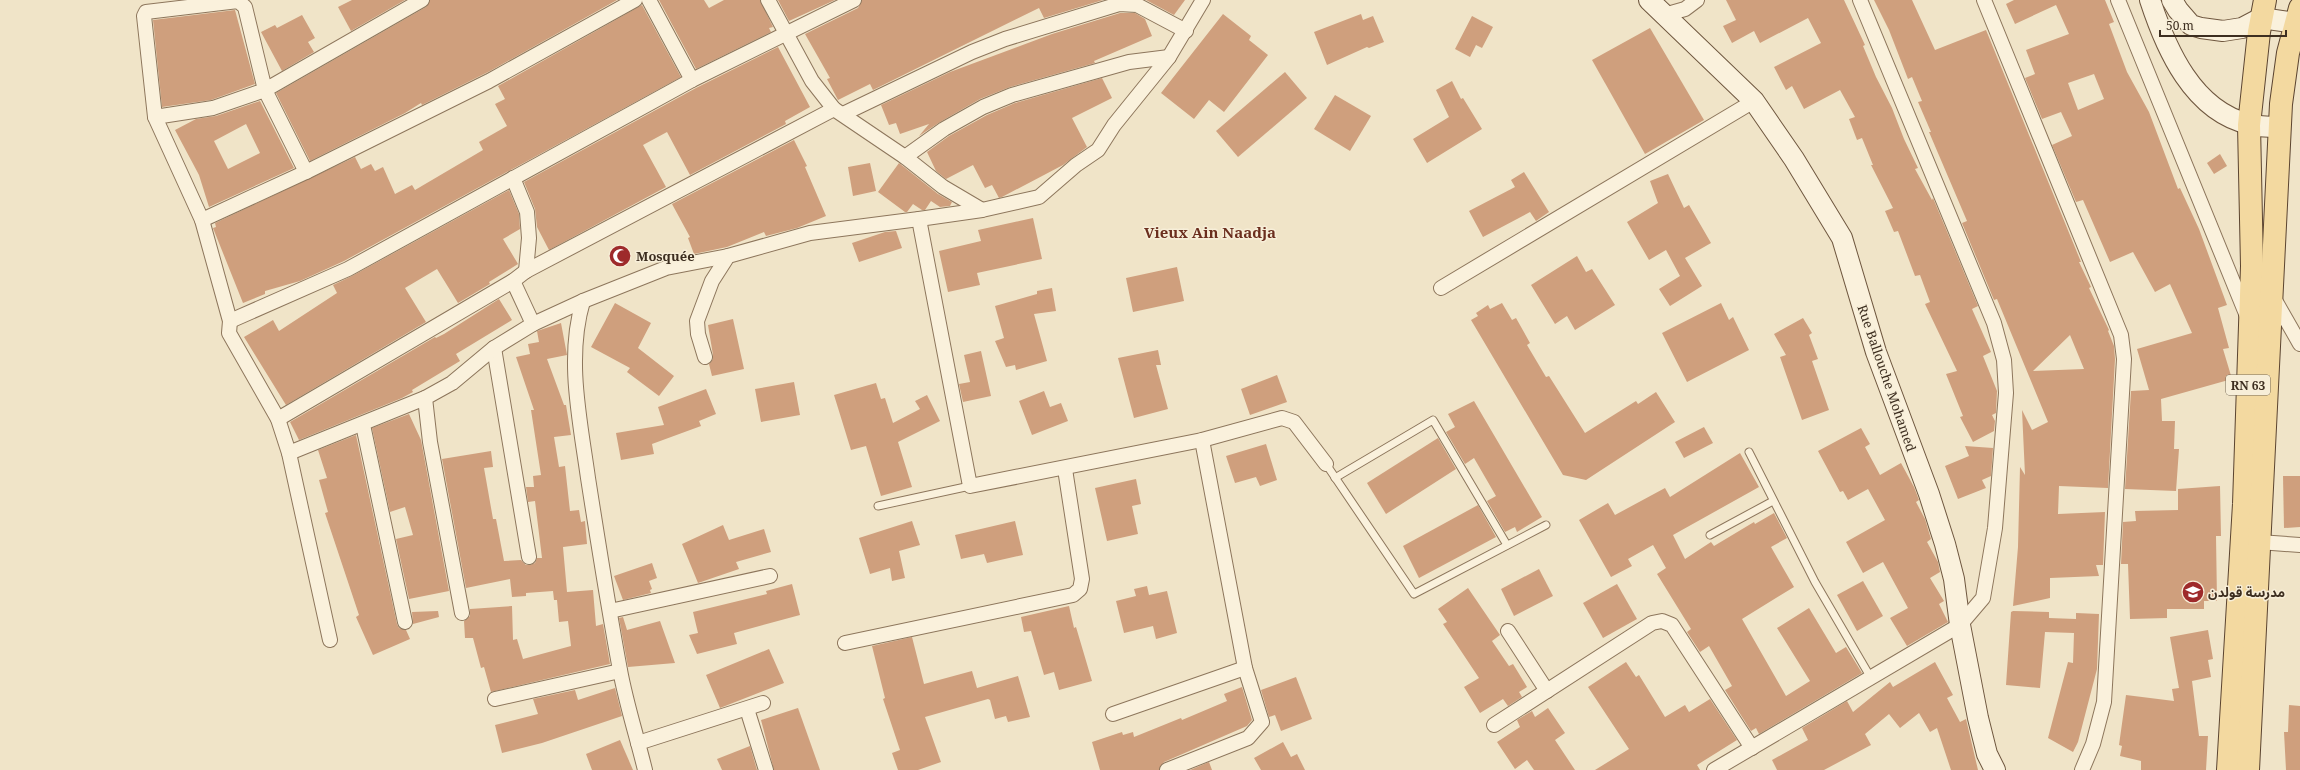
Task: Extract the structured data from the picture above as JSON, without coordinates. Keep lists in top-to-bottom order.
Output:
{
  "streets": {
    "main road": ["RN 63"],
    "street": ["Rue Ballouche Mohamed"]
  },
  "districts": ["Vieux Ain Naadja"],
  "places": {
    "mosque": ["Mosquée"],
    "school or university": ["مدرسة قولدن"]
  },
  "scale_bar": "50 m"
}
